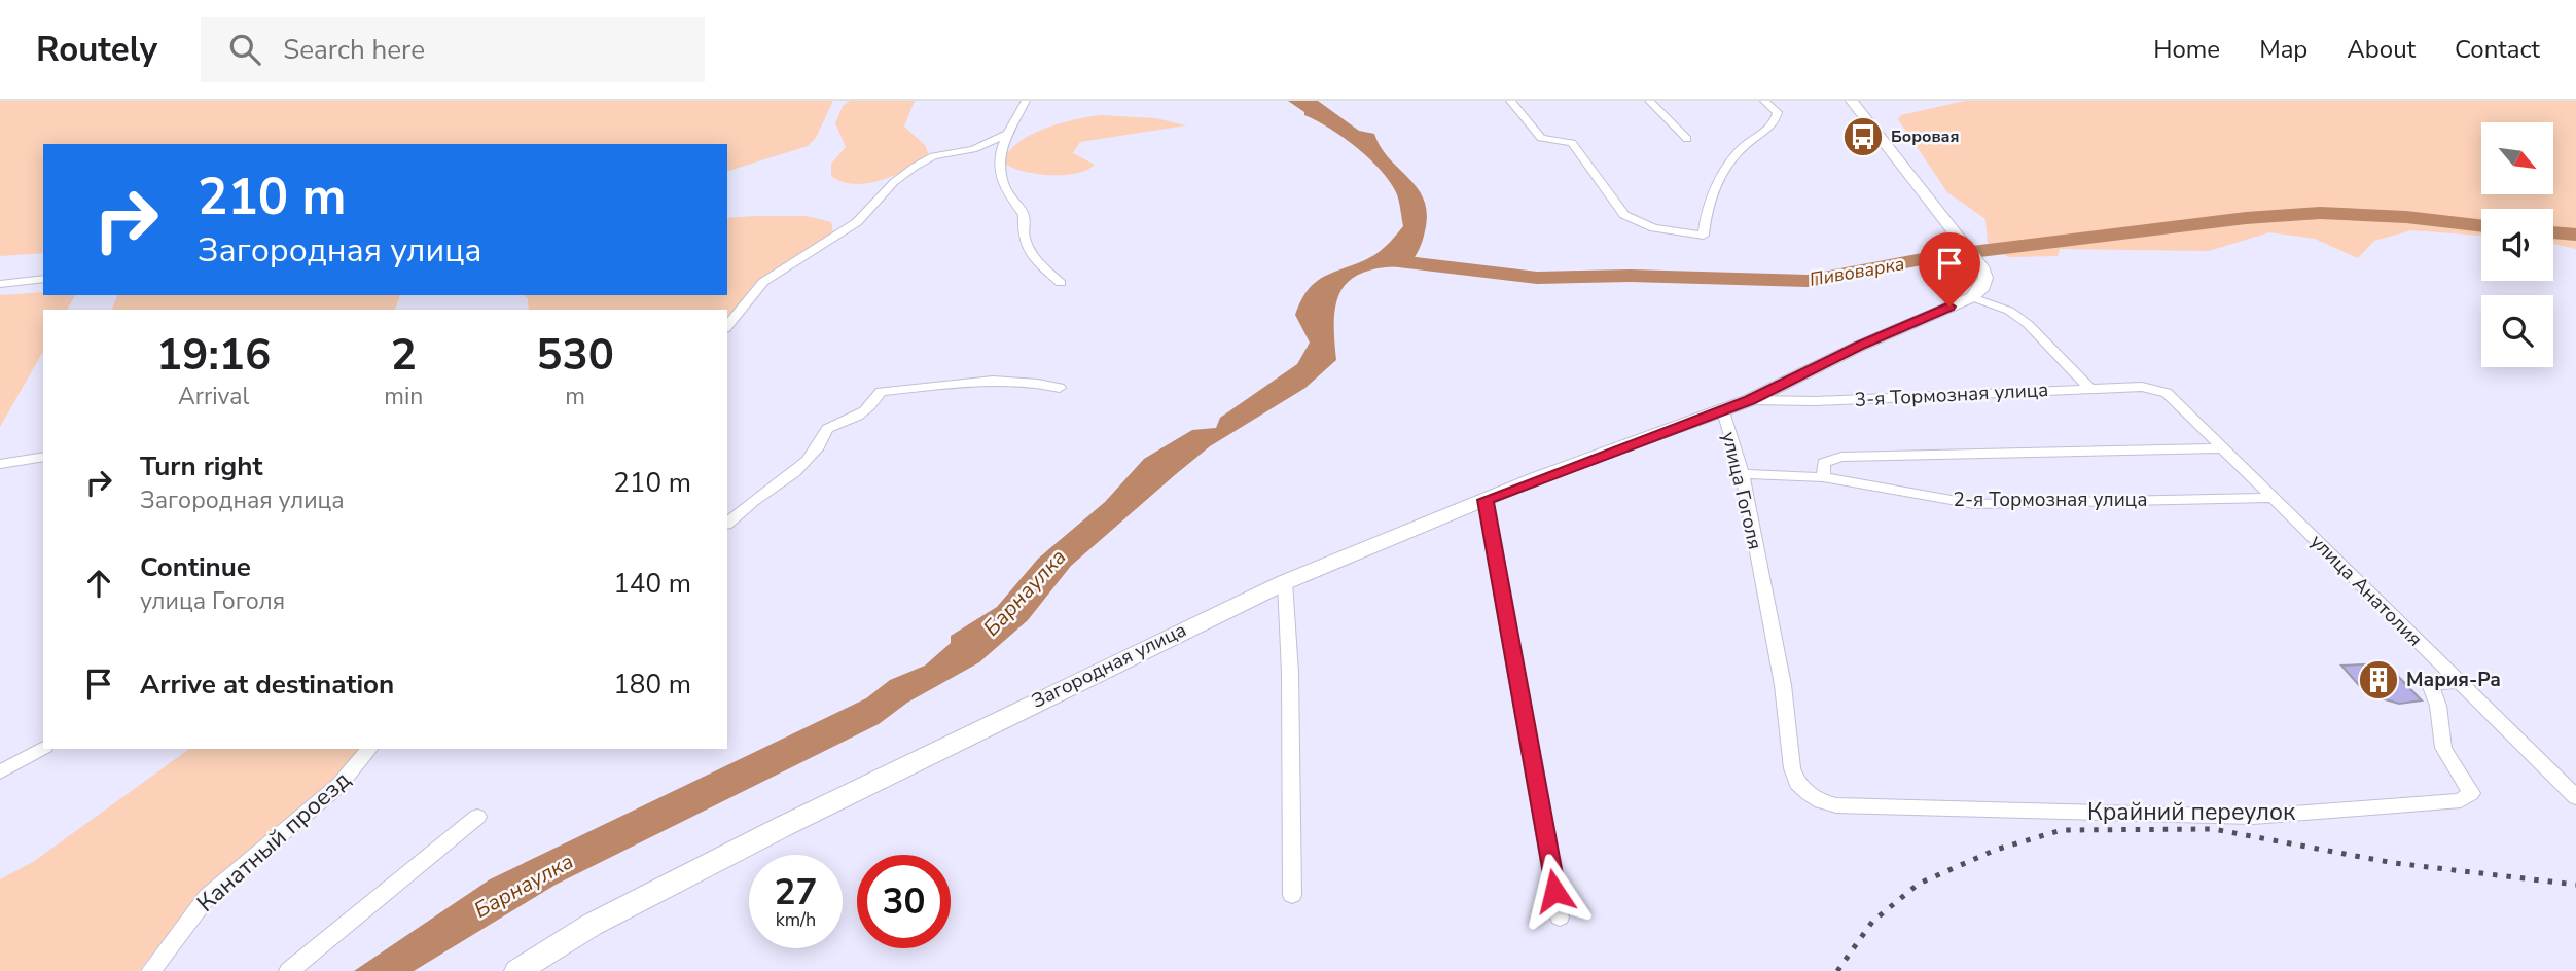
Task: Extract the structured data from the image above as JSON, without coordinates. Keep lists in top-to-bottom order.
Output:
{
  "streets": {
    "main road": ["улица Гоголя", "Загородная улица"],
    "street": [
      "3-я Тормозная улица",
      "2-я Тормозная улица",
      "улица Анатолия",
      "Крайний переулок",
      "Канатный проезд"
    ]
  },
  "crossings": [
    ["3-я Тормозная улица", "улица Гоголя"],
    ["3-я Тормозная улица", "улица Анатолия"],
    ["улица Гоголя", "2-я Тормозная улица"],
    ["улица Гоголя", "Загородная улица"],
    ["улица Гоголя", "Крайний переулок"],
    ["2-я Тормозная улица", "улица Анатолия"],
    ["улица Анатолия", "Крайний переулок"]
  ],
  "water": ["Пивоварка", "Барнаулка"],
  "places": {
    "bus stop": ["Боровая"],
    "building": ["Мария-Ра"]
  },
  "north": "bottom right",
  "page": {
    "header": "Routely",
    "search": "Search here",
    "nav": [
      "Home",
      "Map",
      "About",
      "Contact"
    ],
    "turn": ["210 m", "Загородная улица"],
    "eta": [
      "19:16",
      "Arrival",
      "2",
      "min",
      "530",
      "m"
    ],
    "list": [
      {
        "name": "Turn right",
        "note": "Загородная улица",
        "value": "210 m"
      },
      {
        "name": "Continue",
        "note": "улица Гоголя",
        "value": "140 m"
      },
      {
        "name": "Arrive at destination",
        "value": "180 m"
      }
    ],
    "speed": "27 km/h",
    "limit": "30"
  }
}
